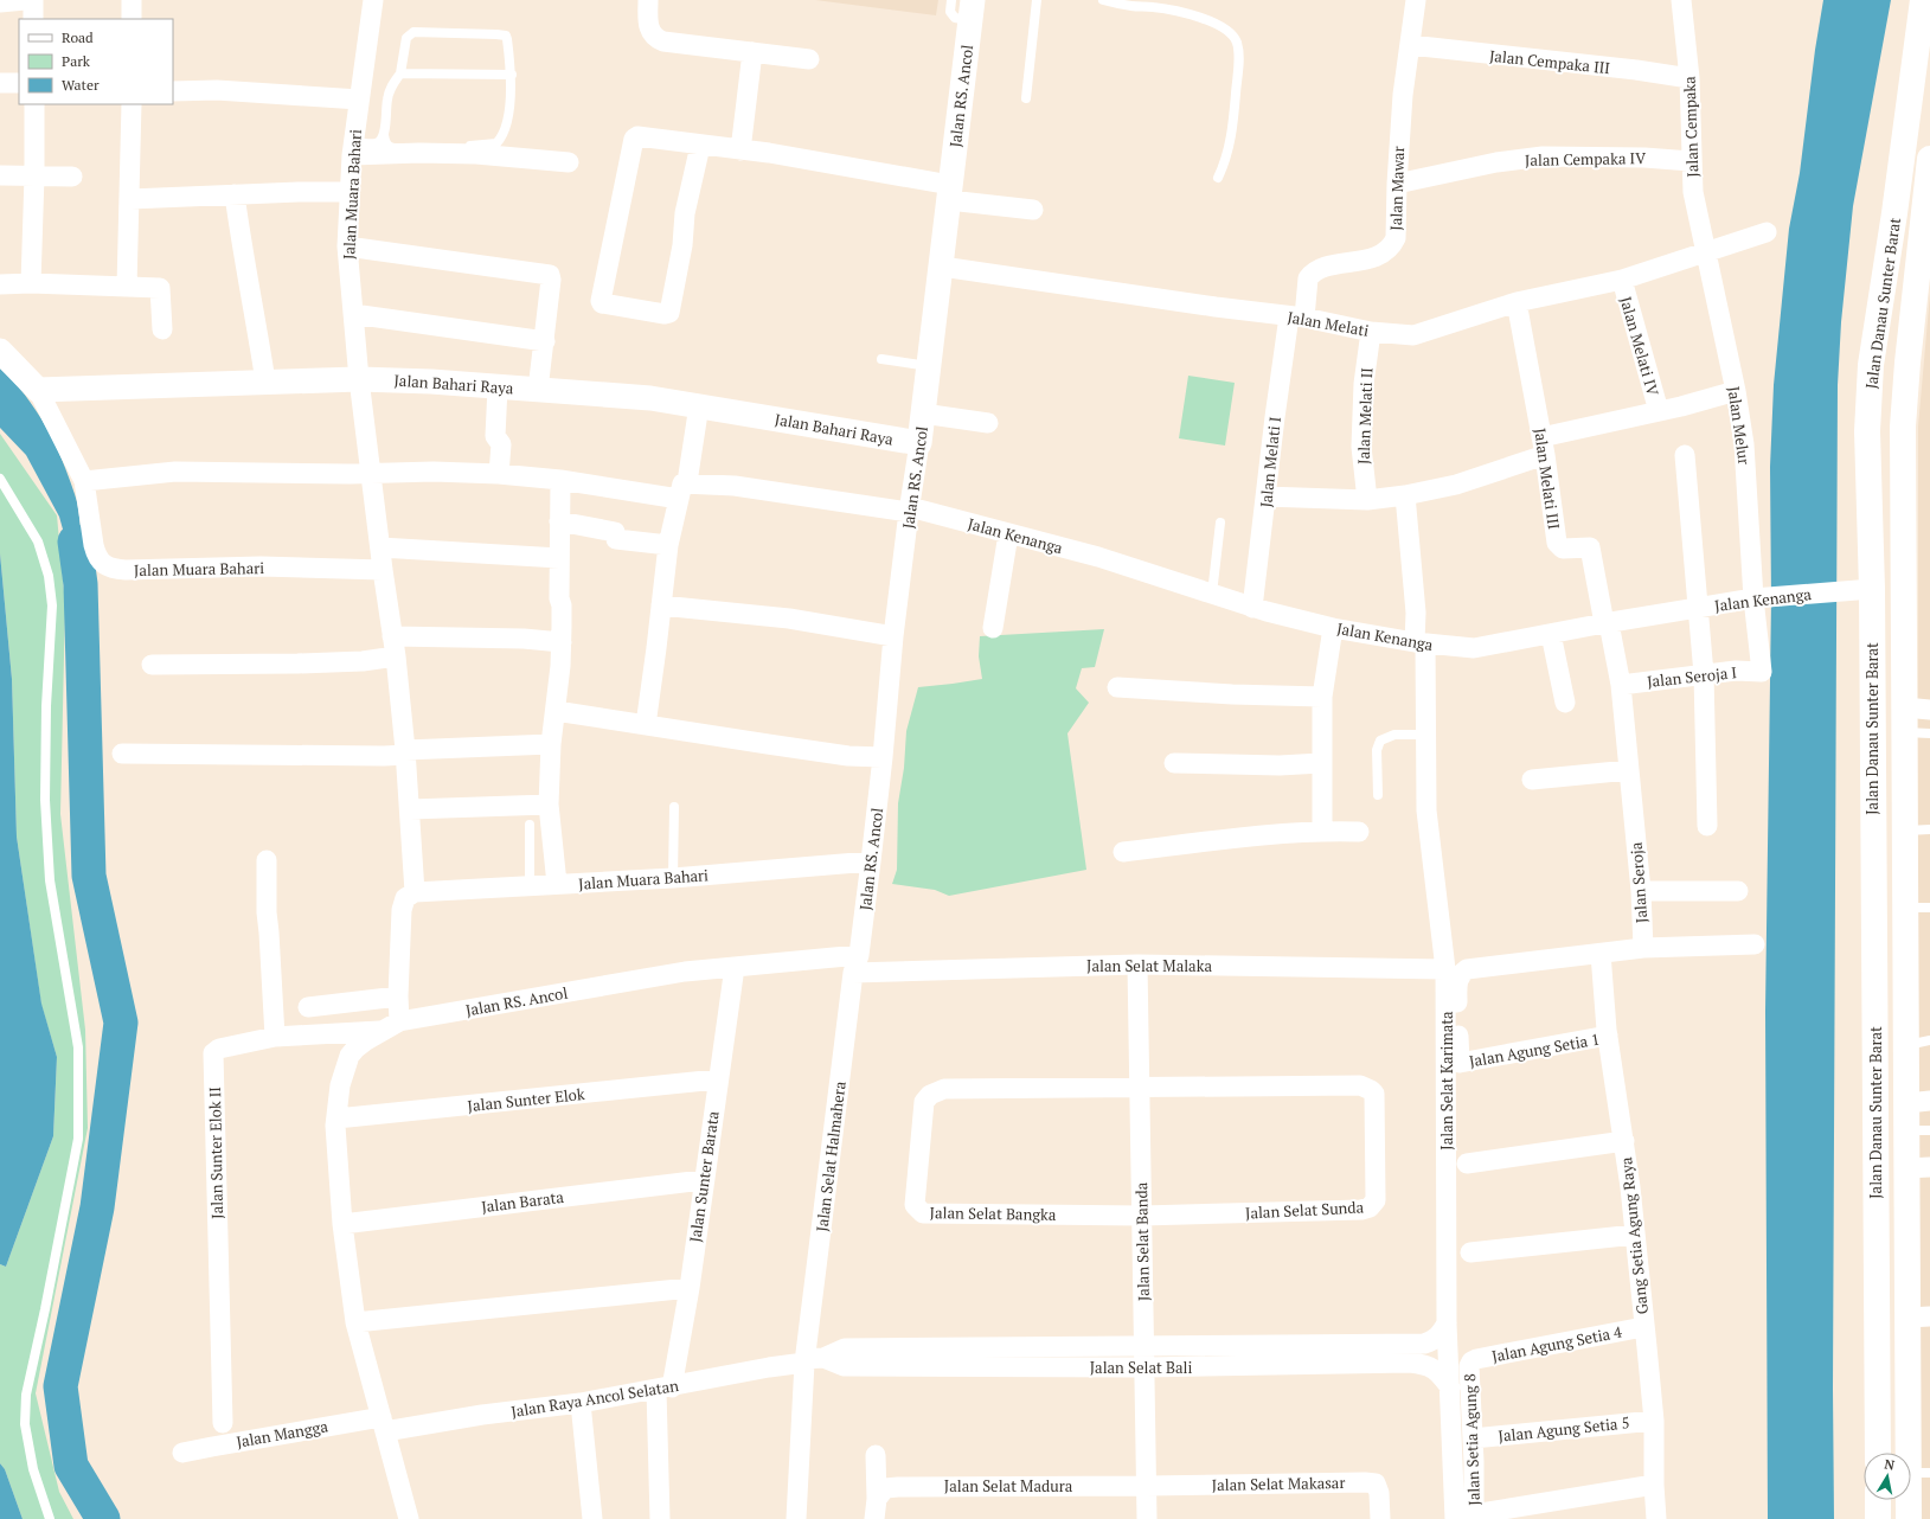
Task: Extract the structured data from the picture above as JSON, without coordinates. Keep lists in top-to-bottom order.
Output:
{
  "streets": {
    "main road": ["Jalan Danau Sunter Barat"],
    "street": [
      "Jalan Cempaka III",
      "Jalan RS. Ancol",
      "Jalan Cempaka",
      "Jalan Cempaka IV",
      "Jalan Mawar",
      "Jalan Muara Bahari",
      "Jalan Melati",
      "Jalan Melati IV",
      "Jalan Bahari Raya",
      "Jalan Melati II",
      "Jalan Melur",
      "Jalan Melati I",
      "Jalan Melati III",
      "Jalan Kenanga",
      "Jalan Seroja I",
      "Jalan Seroja",
      "Jalan Selat Malaka",
      "Jalan Agung Setia 1",
      "Jalan Selat Karimata",
      "Jalan Sunter Elok",
      "Jalan Sunter Elok II",
      "Jalan Selat Halmahera",
      "Jalan Sunter Barata",
      "Jalan Barata",
      "Jalan Selat Sunda",
      "Jalan Selat Bangka",
      "Gang Setia Agung Raya",
      "Jalan Selat Banda",
      "Jalan Agung Setia 4",
      "Jalan Selat Bali",
      "Jalan Raya Ancol Selatan",
      "Jalan Agung Setia 5",
      "Jalan Mangga",
      "Jalan Setia Agung 8",
      "Jalan Selat Makasar",
      "Jalan Selat Madura"
    ]
  },
  "crossings": [
    ["Jalan Cempaka III", "Jalan Cempaka"],
    ["Jalan Cempaka III", "Jalan Mawar"],
    ["Jalan RS. Ancol", "Jalan Muara Bahari"],
    ["Jalan RS. Ancol", "Jalan Melati"],
    ["Jalan RS. Ancol", "Jalan Bahari Raya"],
    ["Jalan RS. Ancol", "Jalan Kenanga"],
    ["Jalan RS. Ancol", "Jalan Selat Malaka"],
    ["Jalan RS. Ancol", "Jalan Selat Halmahera"],
    ["Jalan RS. Ancol", "Jalan Sunter Barata"],
    ["Jalan Cempaka", "Jalan Cempaka IV"],
    ["Jalan Cempaka", "Jalan Melati"],
    ["Jalan Cempaka", "Jalan Melur"],
    ["Jalan Cempaka IV", "Jalan Mawar"],
    ["Jalan Mawar", "Jalan Melati"],
    ["Jalan Mawar", "Jalan Melati I"],
    ["Jalan Muara Bahari", "Jalan Bahari Raya"],
    ["Jalan Muara Bahari", "Jalan Kenanga"],
    ["Jalan Danau Sunter Barat", "Jalan Kenanga"],
    ["Jalan Melati", "Jalan Melati IV"],
    ["Jalan Melati", "Jalan Melati II"],
    ["Jalan Melati", "Jalan Melur"],
    ["Jalan Melati", "Jalan Melati I"],
    ["Jalan Melati", "Jalan Melati III"],
    ["Jalan Melur", "Jalan Kenanga"],
    ["Jalan Melur", "Jalan Seroja I"],
    ["Jalan Melati I", "Jalan Kenanga"],
    ["Jalan Melati III", "Jalan Kenanga"],
    ["Jalan Melati III", "Jalan Seroja"],
    ["Jalan Kenanga", "Jalan Seroja"],
    ["Jalan Kenanga", "Jalan Selat Karimata"],
    ["Jalan Seroja I", "Jalan Seroja"],
    ["Jalan Selat Malaka", "Jalan Selat Karimata"],
    ["Jalan Selat Malaka", "Jalan Selat Halmahera"],
    ["Jalan Selat Malaka", "Jalan Selat Banda"],
    ["Jalan Agung Setia 1", "Gang Setia Agung Raya"],
    ["Jalan Selat Karimata", "Jalan Selat Bali"],
    ["Jalan Selat Karimata", "Jalan Setia Agung 8"],
    ["Jalan Sunter Elok", "Jalan Sunter Barata"],
    ["Jalan Selat Halmahera", "Jalan Selat Bali"],
    ["Jalan Selat Halmahera", "Jalan Raya Ancol Selatan"],
    ["Jalan Sunter Barata", "Jalan Barata"],
    ["Jalan Sunter Barata", "Jalan Raya Ancol Selatan"],
    ["Jalan Selat Sunda", "Jalan Selat Bangka"],
    ["Jalan Selat Sunda", "Jalan Selat Banda"],
    ["Jalan Selat Bangka", "Jalan Selat Banda"],
    ["Gang Setia Agung Raya", "Jalan Agung Setia 4"],
    ["Gang Setia Agung Raya", "Jalan Agung Setia 5"],
    ["Jalan Selat Banda", "Jalan Selat Bali"],
    ["Jalan Selat Banda", "Jalan Selat Makasar"],
    ["Jalan Selat Banda", "Jalan Selat Madura"],
    ["Jalan Agung Setia 4", "Jalan Setia Agung 8"],
    ["Jalan Selat Bali", "Jalan Raya Ancol Selatan"],
    ["Jalan Raya Ancol Selatan", "Jalan Mangga"],
    ["Jalan Agung Setia 5", "Jalan Setia Agung 8"],
    ["Jalan Selat Makasar", "Jalan Selat Madura"]
  ],
  "legend": ["Road", "Park", "Water"],
  "north": "top"
}
